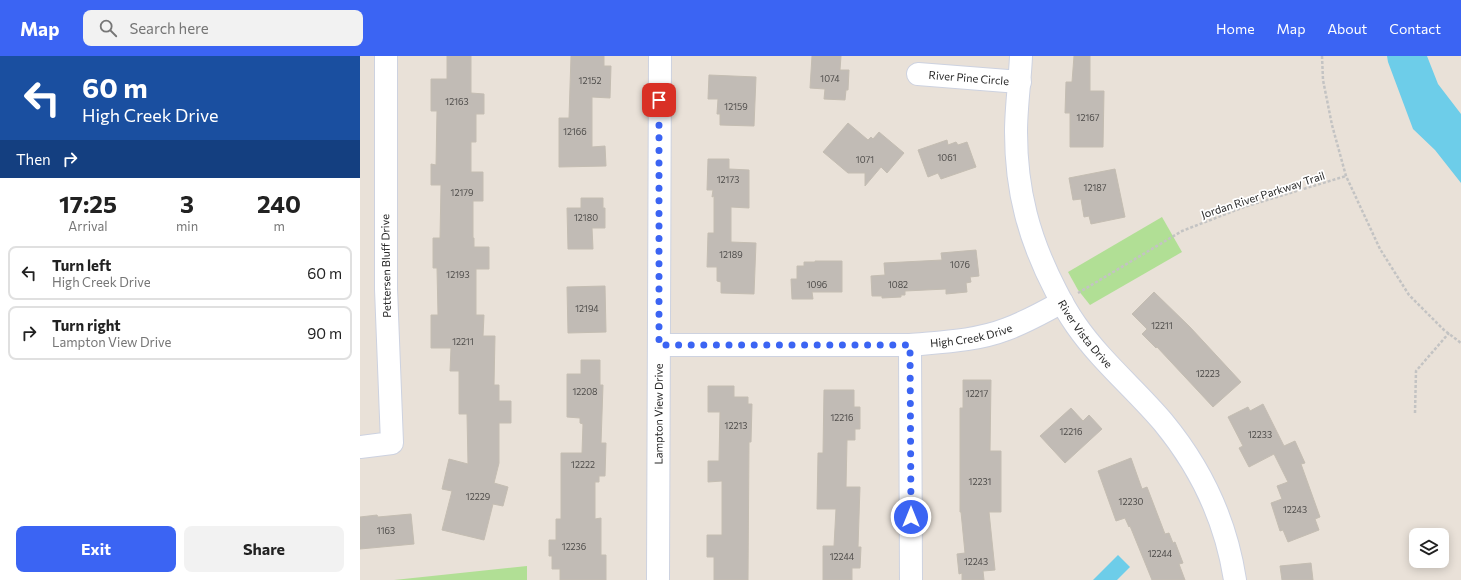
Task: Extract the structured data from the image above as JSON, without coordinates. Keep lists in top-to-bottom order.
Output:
{
  "streets": {
    "street": [
      "River Pine Circle",
      "Pettersen Bluff Drive",
      "River Vista Drive",
      "High Creek Drive",
      "Lampton View Drive"
    ],
    "path": ["Jordan River Parkway Trail"]
  },
  "crossings": [
    ["River Pine Circle", "River Vista Drive"],
    ["Jordan River Parkway Trail", "River Vista Drive"],
    ["Jordan River Parkway Trail", "High Creek Drive"],
    ["River Vista Drive", "High Creek Drive"],
    ["High Creek Drive", "Lampton View Drive"]
  ],
  "house_numbers": [
    "1074",
    "12152",
    "12163",
    "12159",
    "12167",
    "12166",
    "1061",
    "1071",
    "12173",
    "12187",
    "12179",
    "12180",
    "12189",
    "1076",
    "12193",
    "1096",
    "1082",
    "12194",
    "12211",
    "12211",
    "12223",
    "12208",
    "12217",
    "12216",
    "12213",
    "12216",
    "12233",
    "12222",
    "12231",
    "12229",
    "12230",
    "12243",
    "1163",
    "12236",
    "12244",
    "12244",
    "12243"
  ],
  "page": {
    "header": "Map",
    "search": "Search here",
    "nav": [
      "Home",
      "Map",
      "About",
      "Contact"
    ],
    "turn": ["60 m", "High Creek Drive"],
    "then": "Then",
    "eta": [
      "17:25",
      "Arrival",
      "3",
      "min",
      "240",
      "m"
    ],
    "list": [
      {
        "name": "Turn left",
        "note": "High Creek Drive",
        "value": "60 m"
      },
      {
        "name": "Turn right",
        "note": "Lampton View Drive",
        "value": "90 m"
      }
    ],
    "buttons": ["Exit", "Share"]
  }
}
